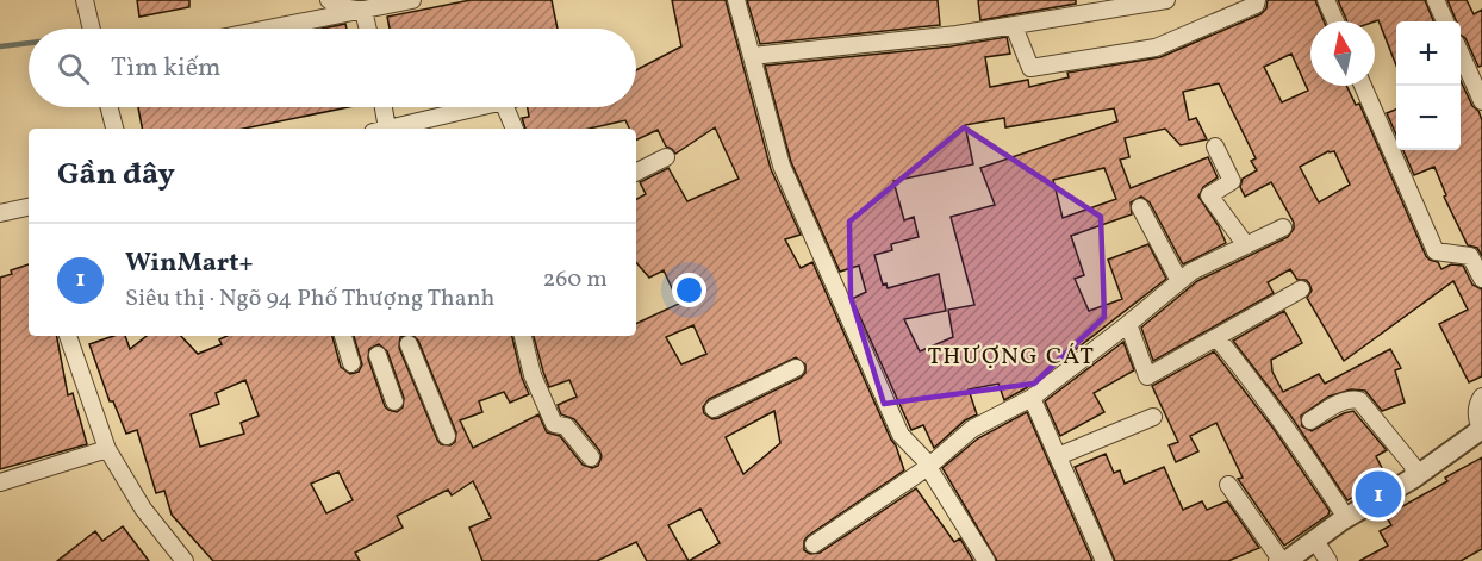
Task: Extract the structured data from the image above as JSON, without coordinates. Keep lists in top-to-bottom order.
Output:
{
  "districts": ["THƯỢNG CÁT"],
  "north": "top",
  "page": {
    "map_buttons": ["+", "−"],
    "search": "Tìm kiếm",
    "heading": "Gần đây",
    "list": [
      {
        "mark": "1",
        "name": "WinMart+",
        "note": "Siêu thị · Ngõ 94 Phố Thượng Thanh",
        "value": "260 m"
      }
    ],
    "pins": "1"
  }
}
